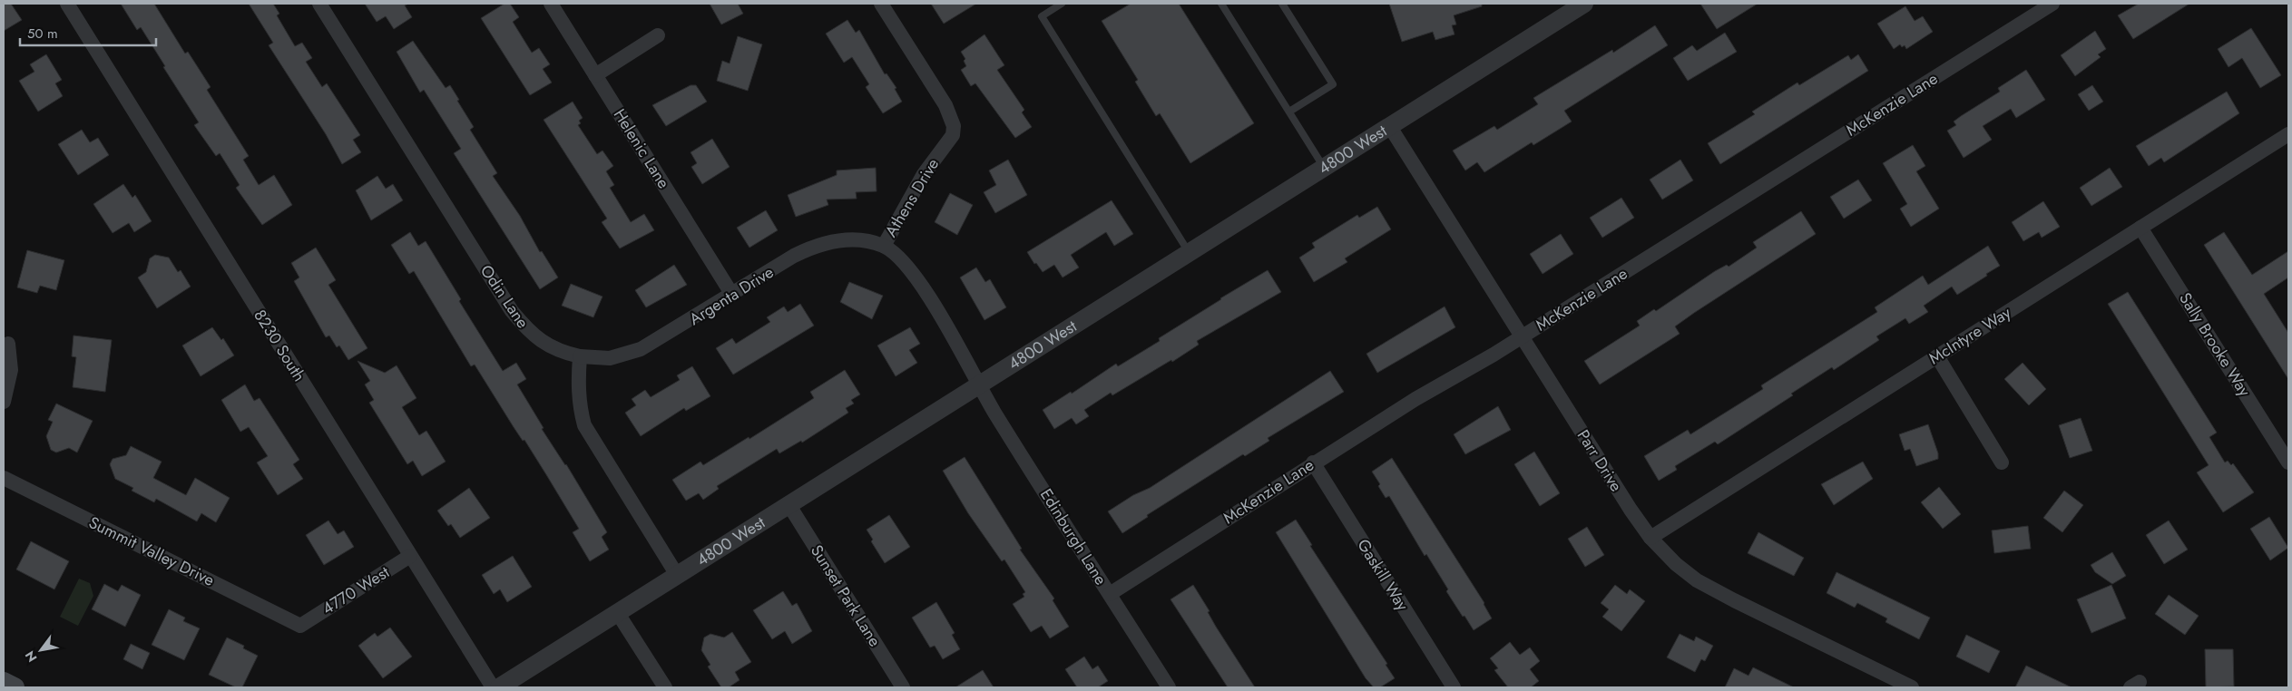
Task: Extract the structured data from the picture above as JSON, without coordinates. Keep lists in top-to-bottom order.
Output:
{
  "streets": {
    "street": [
      "McKenzie Lane",
      "Helenic Lane",
      "4800 West",
      "Athens Drive",
      "Argenta Drive",
      "Odin Lane",
      "McIntyre Way",
      "Sally Brooke Way",
      "8230 South",
      "Parr Drive",
      "Edinburgh Lane",
      "Summit Valley Drive",
      "Gaskill Way",
      "4770 West",
      "Sunset Park Lane"
    ]
  },
  "crossings": [
    ["McKenzie Lane", "Parr Drive"],
    ["McKenzie Lane", "Edinburgh Lane"],
    ["McKenzie Lane", "Gaskill Way"],
    ["Helenic Lane", "Argenta Drive"],
    ["4800 West", "Athens Drive"],
    ["4800 West", "Parr Drive"],
    ["4800 West", "Edinburgh Lane"],
    ["4800 West", "Sunset Park Lane"],
    ["Athens Drive", "Argenta Drive"],
    ["Athens Drive", "Edinburgh Lane"],
    ["Argenta Drive", "Odin Lane"],
    ["McIntyre Way", "Sally Brooke Way"],
    ["McIntyre Way", "Parr Drive"],
    ["8230 South", "4770 West"],
    ["Summit Valley Drive", "4770 West"]
  ],
  "scale_bar": "50 m",
  "north": "bottom left"
}
